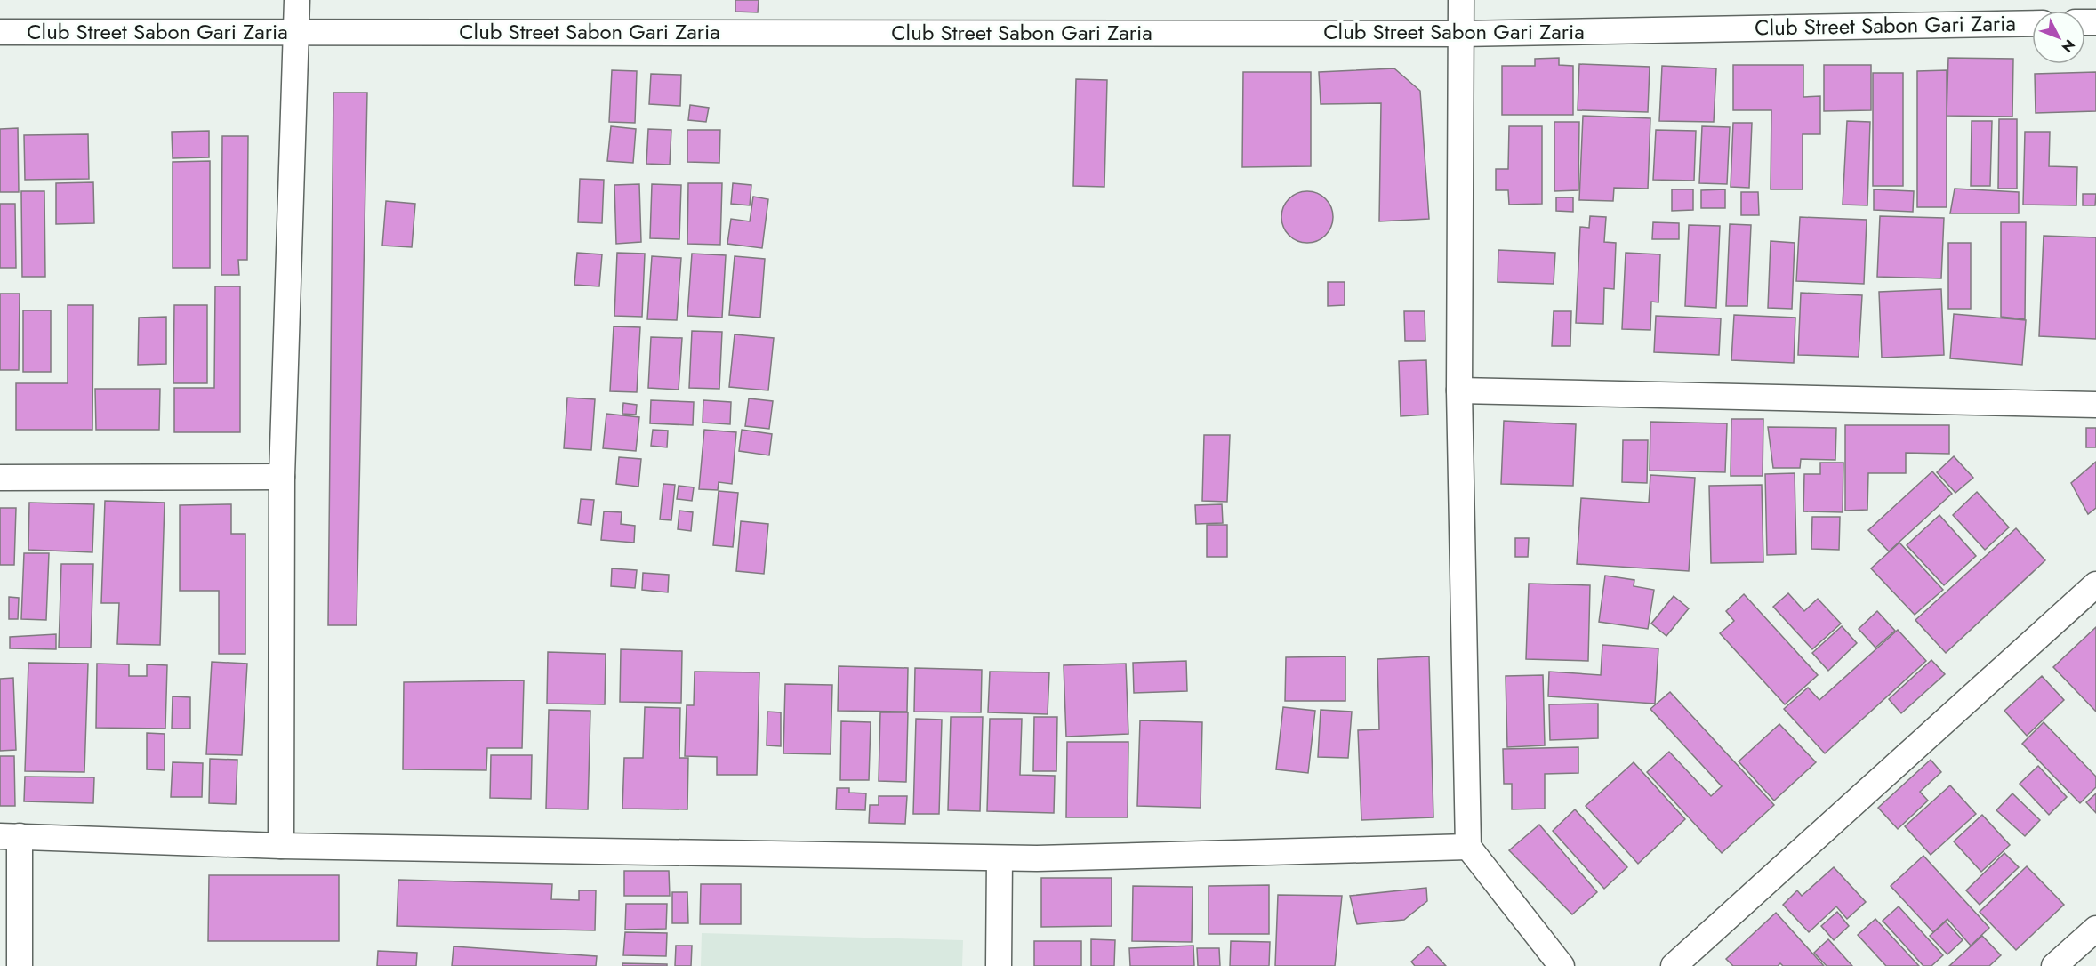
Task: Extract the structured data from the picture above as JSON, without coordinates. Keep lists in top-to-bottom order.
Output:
{
  "streets": {
    "street": ["Club Street Sabon Gari Zaria"]
  },
  "north": "bottom right"
}
